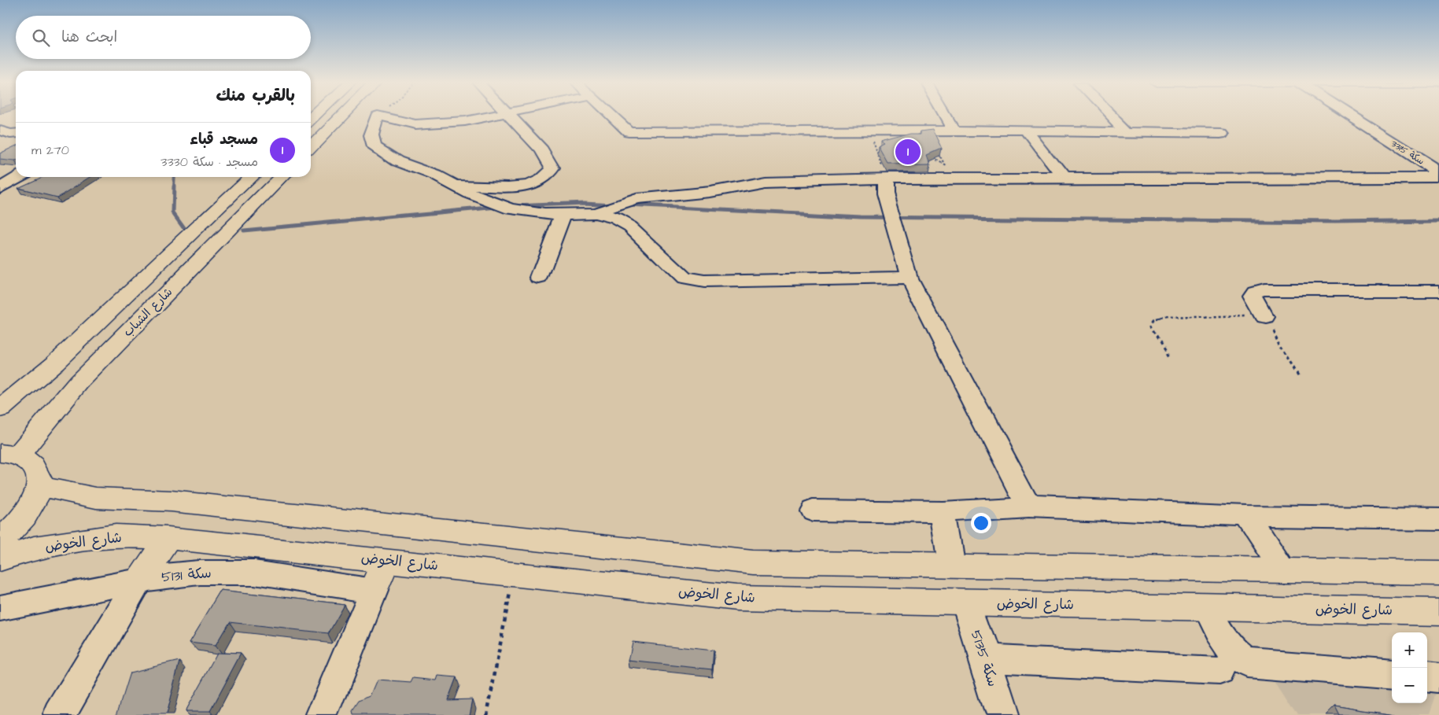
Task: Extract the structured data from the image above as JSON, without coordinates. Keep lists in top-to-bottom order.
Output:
{
  "streets": {
    "main road": ["شارع الشباب", "شارع الخوض"],
    "street": ["سكة 3315", "سكة 5131", "سكة 5135"]
  },
  "crossings": [
    ["شارع الخوض", "سكة 5135"]
  ],
  "page": {
    "search": "ابحث هنا",
    "heading": "بالقرب منك",
    "list": [
      {
        "mark": "1",
        "name": "مسجد قباء",
        "note": "مسجد · سكة 3330",
        "value": "270 m"
      }
    ],
    "pins": "1",
    "map_buttons": ["+", "−"]
  }
}
